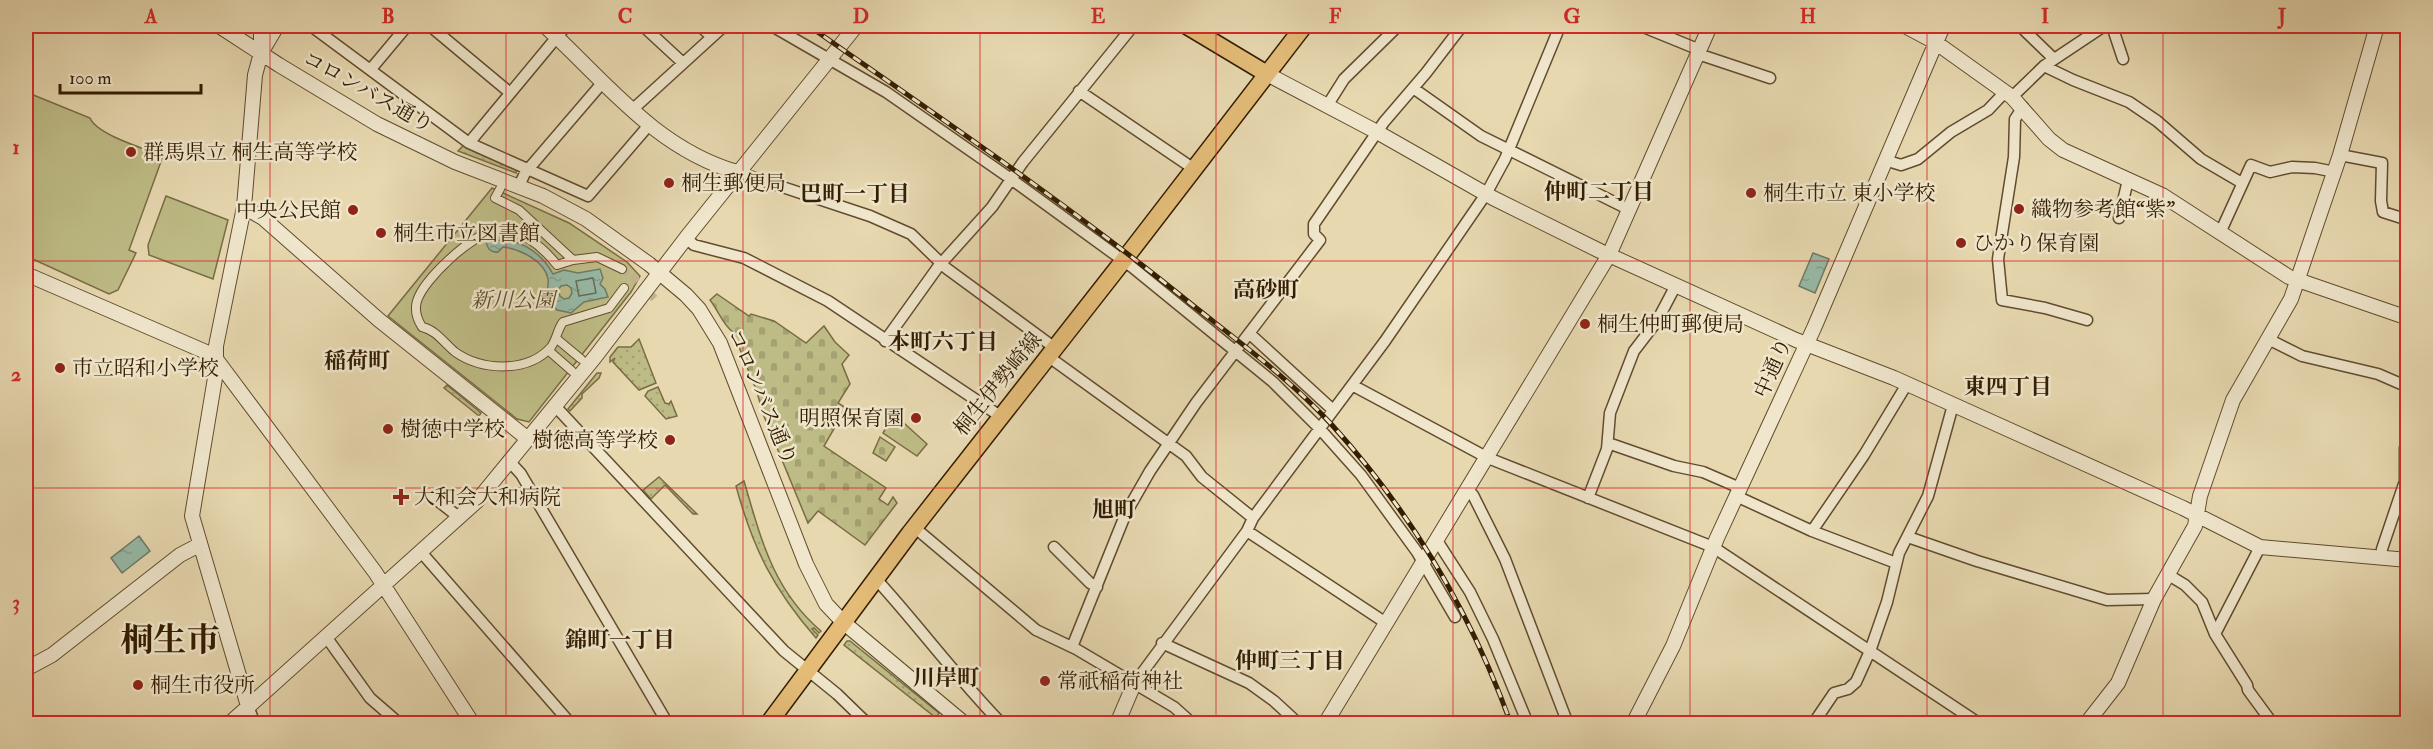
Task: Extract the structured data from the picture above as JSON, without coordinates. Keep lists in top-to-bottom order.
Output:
{
  "streets": {
    "main road": ["桐生伊勢崎線"],
    "street": ["コロンバス通り", "中通り"]
  },
  "crossings": [
    ["コロンバス通り", "桐生伊勢崎線"]
  ],
  "districts": [
    "仲町二丁目",
    "巴町一丁目",
    "高砂町",
    "本町六丁目",
    "稲荷町",
    "東四丁目",
    "旭町",
    "桐生市",
    "錦町一丁目",
    "仲町三丁目",
    "川岸町"
  ],
  "parks": ["新川公園"],
  "places": {
    "other": [
      "群馬県立 桐生高等学校",
      "桐生郵便局",
      "桐生市立 東小学校",
      "織物参考館“紫”",
      "中央公民館",
      "桐生市立図書館",
      "ひかり保育園",
      "桐生仲町郵便局",
      "市立昭和小学校",
      "明照保育園",
      "樹徳中学校",
      "樹徳高等学校",
      "常祇稲荷神社",
      "桐生市役所"
    ],
    "health": ["大和会大和病院"]
  },
  "scale_bar": "100 m",
  "grid": {
    "columns": [
      "A",
      "B",
      "C",
      "D",
      "E",
      "F",
      "G",
      "H",
      "I",
      "J"
    ],
    "rows": ["1", "2", "3"]
  }
}
